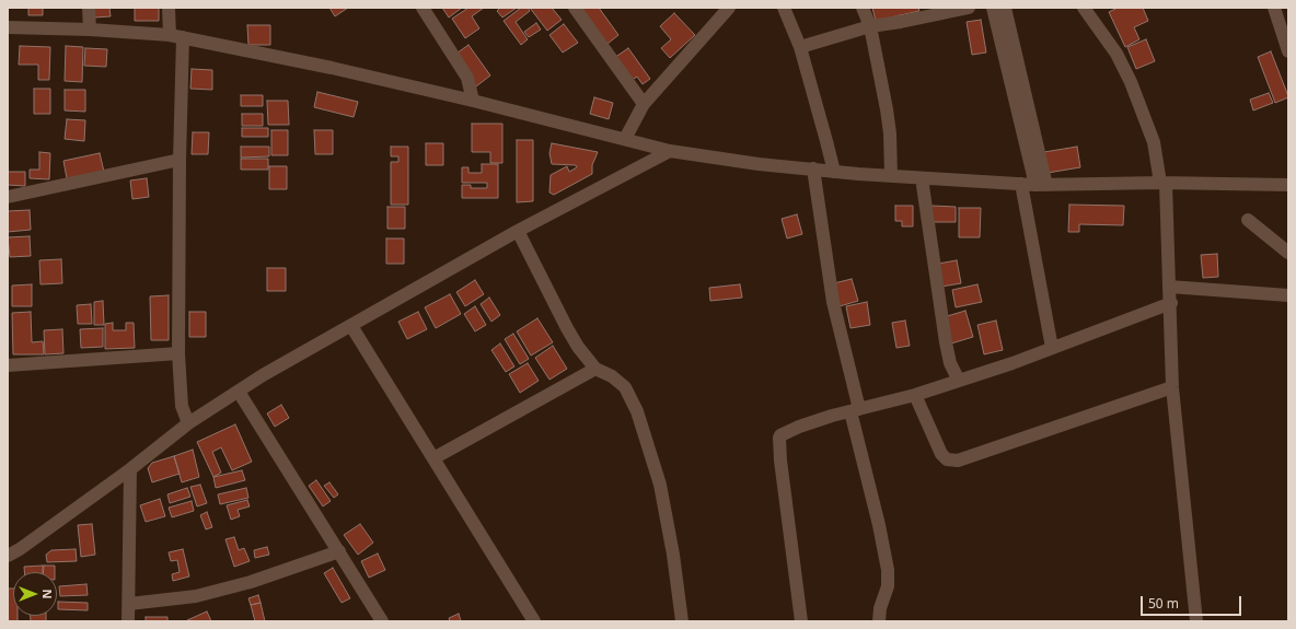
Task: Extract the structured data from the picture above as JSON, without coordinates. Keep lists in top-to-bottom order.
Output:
{
  "scale_bar": "50 m",
  "north": "right"
}
